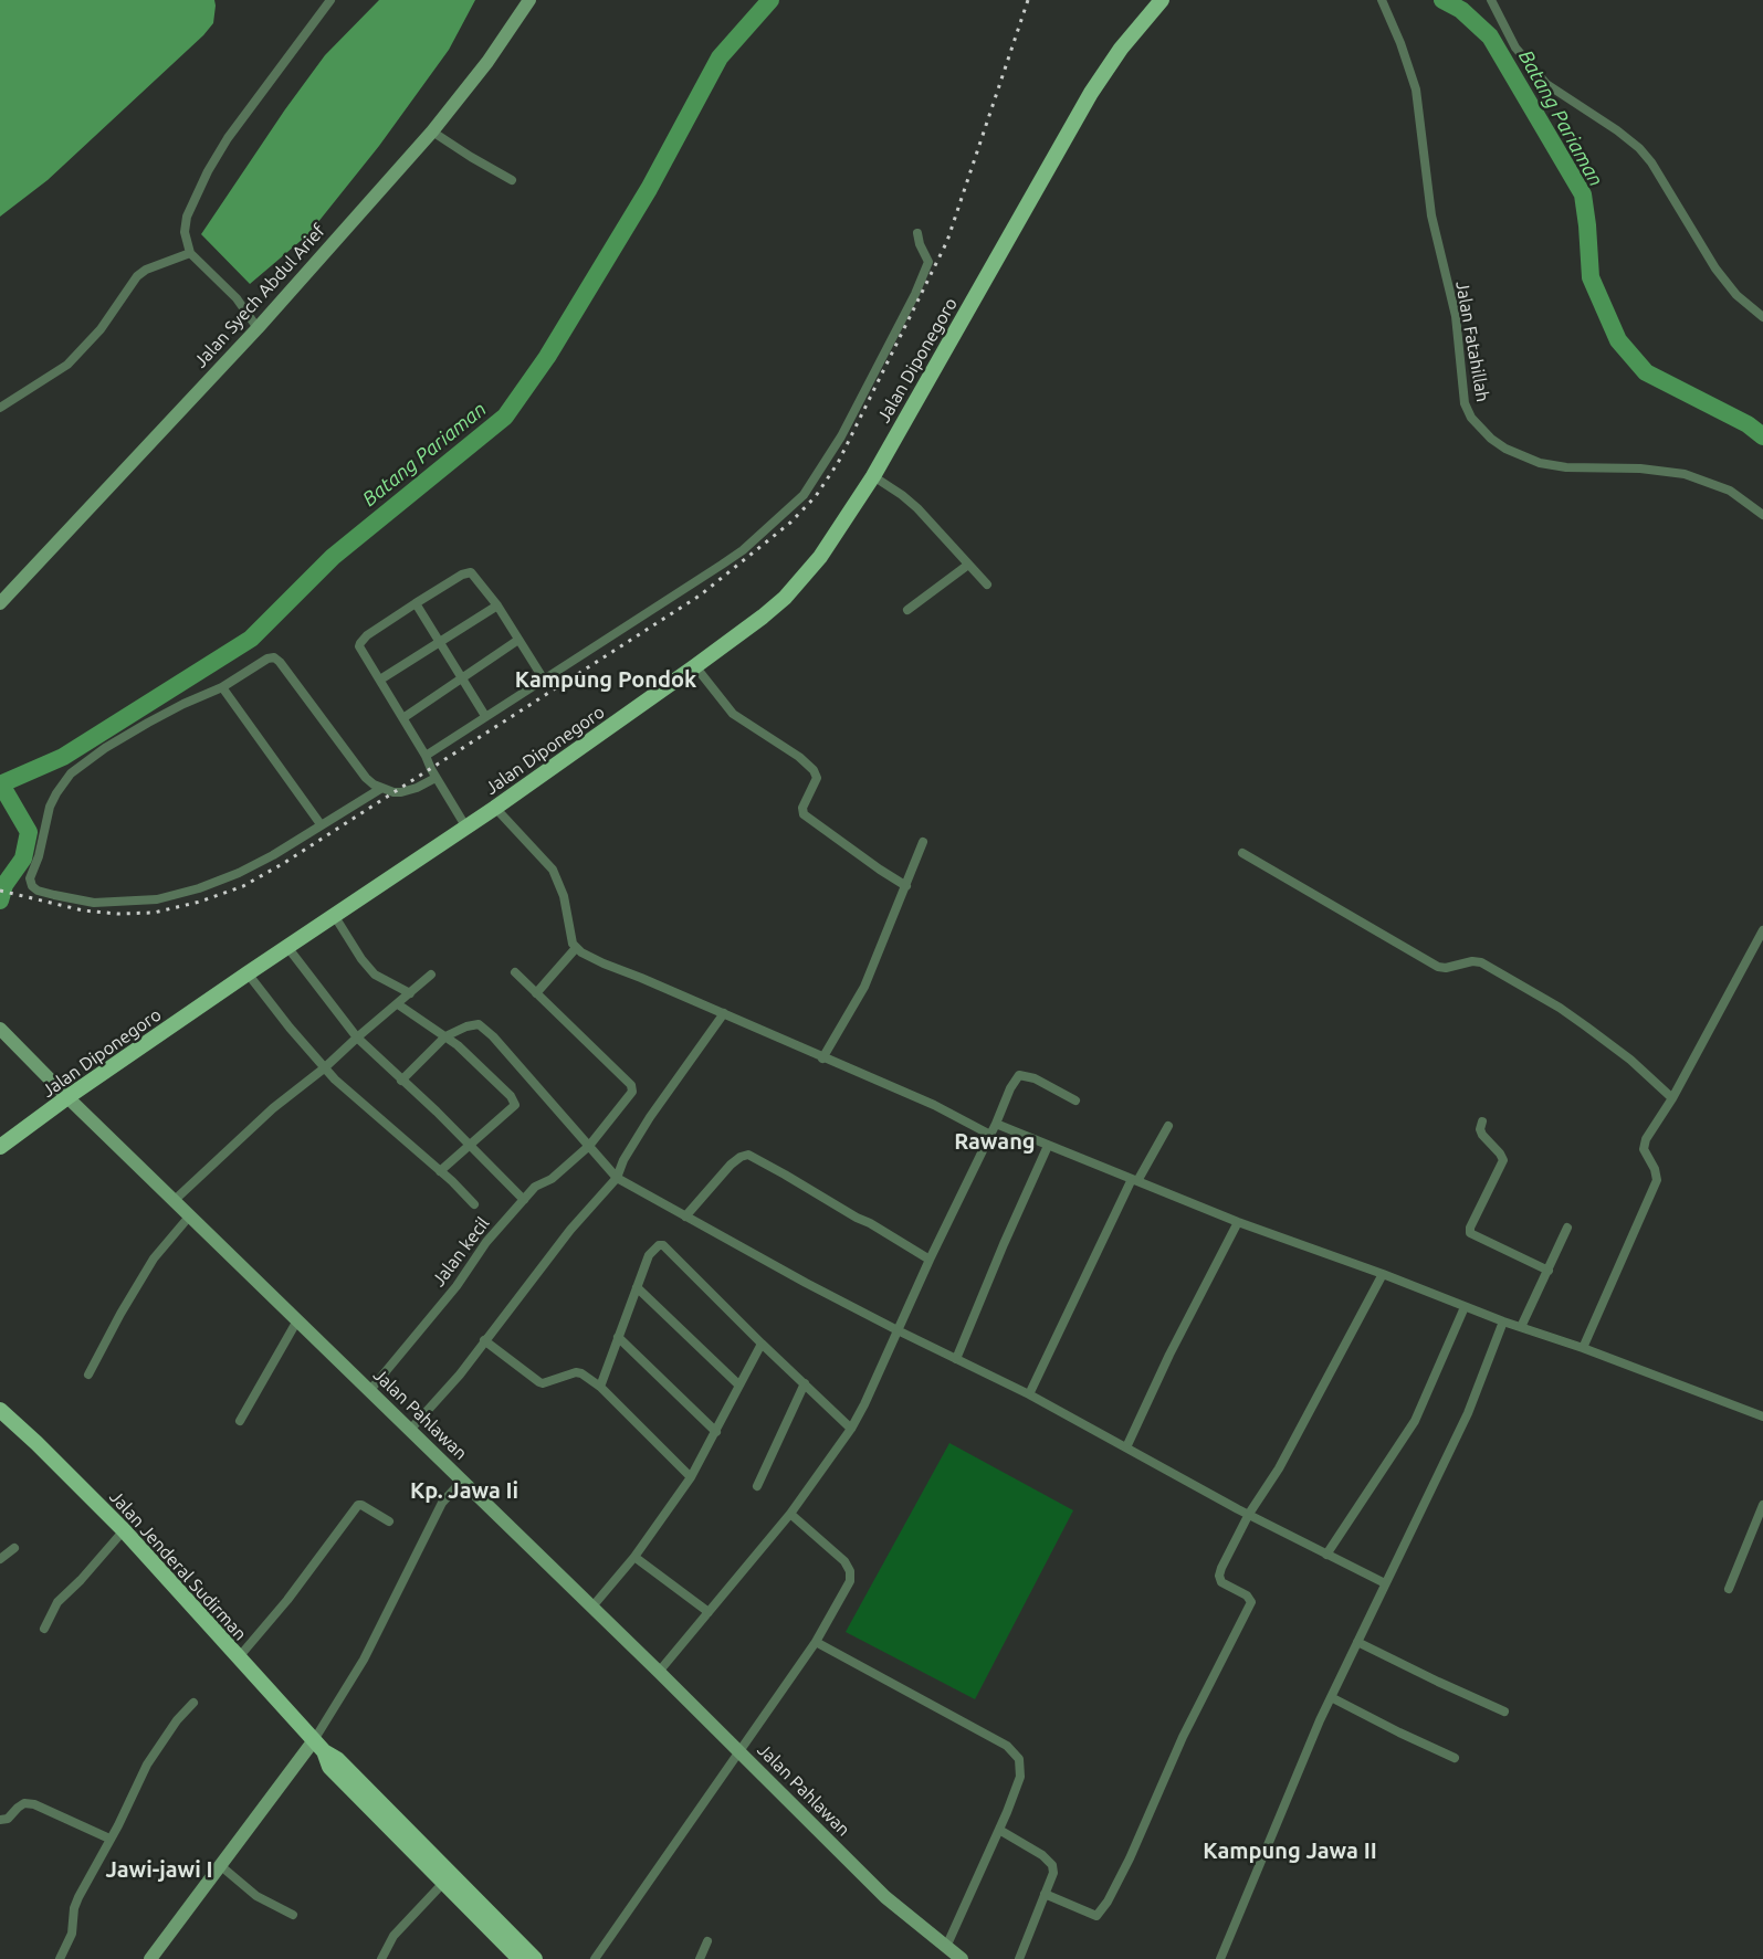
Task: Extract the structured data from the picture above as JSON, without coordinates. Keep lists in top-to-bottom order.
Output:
{
  "streets": {
    "main road": ["Jalan Diponegoro", "Jalan Jenderal Sudirman"],
    "street": [
      "Jalan Syech Abdul Arief",
      "Jalan Fatahillah",
      "Jalan kecil",
      "Jalan Pahlawan"
    ]
  },
  "crossings": [
    ["Jalan Diponegoro", "Jalan Pahlawan"],
    ["Jalan kecil", "Jalan Pahlawan"]
  ],
  "districts": [
    "Kampung Pondok",
    "Rawang",
    "Kp. Jawa Ii",
    "Kampung Jawa II",
    "Jawi-jawi I"
  ],
  "water": ["Batang Pariaman"]
}
